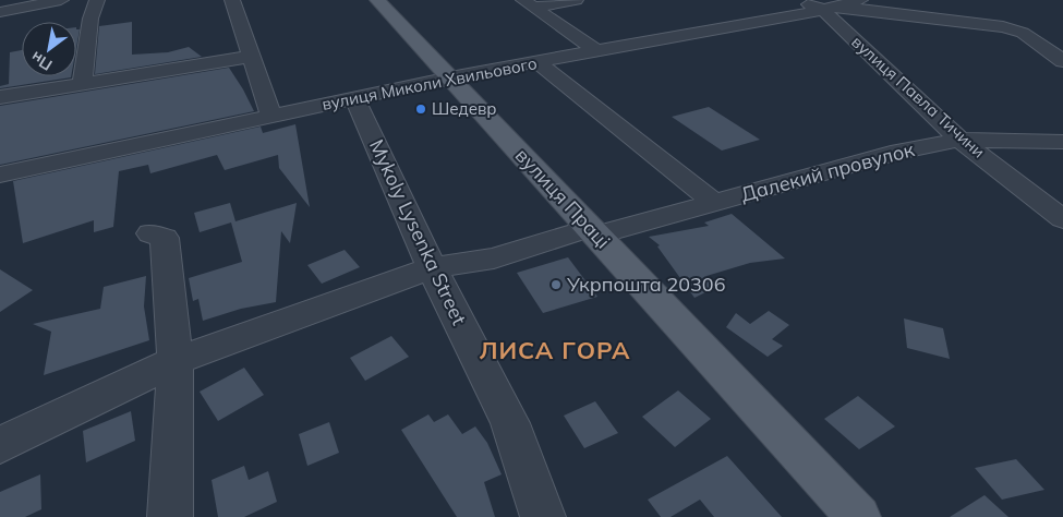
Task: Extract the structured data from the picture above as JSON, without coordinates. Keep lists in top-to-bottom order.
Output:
{
  "streets": {
    "main road": ["вулиця Праці"],
    "street": [
      "вулиця Миколи Хвильового",
      "вулиця Павла Тичини",
      "Далекий провулок",
      "Mykoly Lysenka Street"
    ]
  },
  "crossings": [
    ["вулиця Миколи Хвильового", "вулиця Павла Тичини"],
    ["вулиця Миколи Хвильового", "вулиця Праці"],
    ["вулиця Миколи Хвильового", "Mykoly Lysenka Street"],
    ["вулиця Павла Тичини", "Далекий провулок"],
    ["Далекий провулок", "вулиця Праці"],
    ["Далекий провулок", "Mykoly Lysenka Street"]
  ],
  "districts": ["ЛИСА ГОРА"],
  "places": ["Шедевр", "Укрпошта 20306"],
  "north": "bottom left"
}
